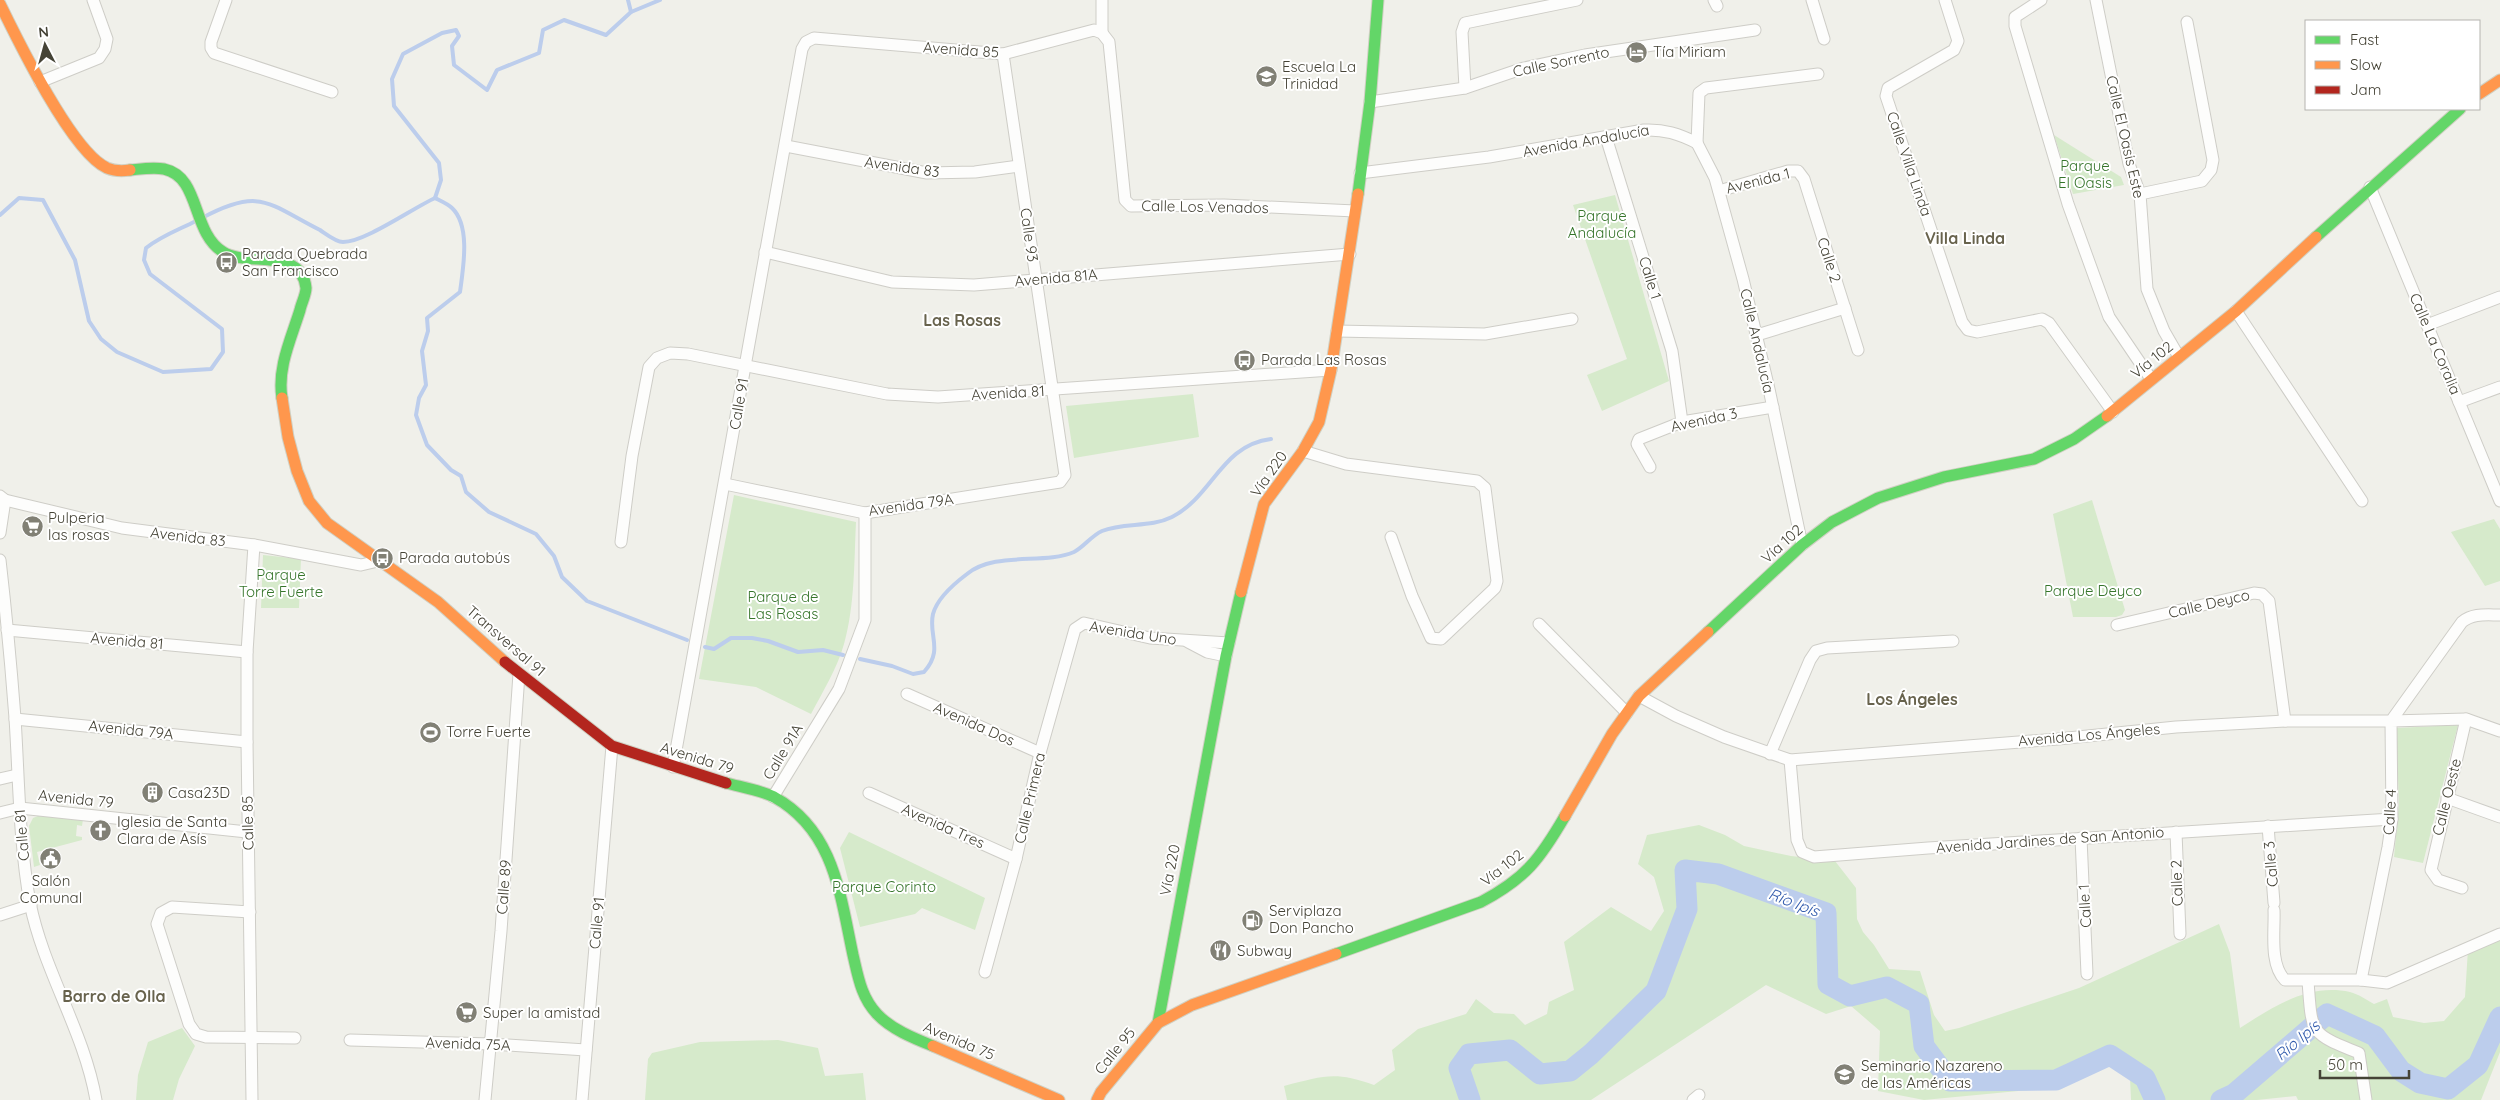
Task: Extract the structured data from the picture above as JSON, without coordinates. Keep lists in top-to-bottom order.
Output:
{
  "streets": {
    "main road": [
      "Vía 102",
      "Vía 220",
      "Transversal 91",
      "Calle 91A",
      "Avenida 79",
      "Avenida 75",
      "Calle 95"
    ],
    "street": [
      "Avenida 85",
      "Calle Sorrento",
      "Calle El Oasis Este",
      "Avenida Andalucía",
      "Calle Villa Linda",
      "Avenida 83",
      "Avenida 1",
      "Calle Los Venados",
      "Calle 93",
      "Calle 2",
      "Avenida 81A",
      "Calle 1",
      "Calle Andalucía",
      "Calle La Coralia",
      "Avenida 81",
      "Calle 91",
      "Avenida 3",
      "Avenida 79A",
      "Calle Deyco",
      "Avenida Uno",
      "Avenida Dos",
      "Avenida Los Ángeles",
      "Calle Oeste",
      "Calle Primera",
      "Calle 4",
      "Calle 85",
      "Avenida Tres",
      "Calle 81",
      "Avenida Jardines de San Antonio",
      "Calle 3",
      "Calle 89",
      "Avenida 75A"
    ]
  },
  "crossings": [
    ["Avenida 85", "Calle Los Venados"],
    ["Avenida 85", "Calle 93"],
    ["Avenida 85", "Calle 91"],
    ["Calle Sorrento", "Vía 220"],
    ["Calle El Oasis Este", "Vía 102"],
    ["Avenida Andalucía", "Calle 1"],
    ["Avenida Andalucía", "Calle Andalucía"],
    ["Avenida Andalucía", "Vía 220"],
    ["Calle Villa Linda", "Vía 102"],
    ["Avenida 83", "Calle 93"],
    ["Avenida 83", "Calle 91"],
    ["Avenida 83", "Transversal 91"],
    ["Avenida 83", "Calle 85"],
    ["Avenida 1", "Calle 2"],
    ["Avenida 1", "Calle Andalucía"],
    ["Calle Los Venados", "Vía 220"],
    ["Calle 93", "Avenida 81A"],
    ["Calle 93", "Avenida 81"],
    ["Calle 93", "Avenida 79A"],
    ["Calle 2", "Avenida Jardines de San Antonio"],
    ["Avenida 81A", "Calle 91"],
    ["Avenida 81A", "Vía 220"],
    ["Calle 1", "Avenida 3"],
    ["Calle 1", "Avenida Jardines de San Antonio"],
    ["Calle Andalucía", "Vía 102"],
    ["Calle Andalucía", "Avenida 3"],
    ["Calle La Coralia", "Vía 102"],
    ["Vía 102", "Vía 220"],
    ["Vía 102", "Avenida Los Ángeles"],
    ["Vía 102", "Calle 95"],
    ["Avenida 81", "Calle 91"],
    ["Avenida 81", "Vía 220"],
    ["Avenida 81", "Calle 85"],
    ["Avenida 81", "Calle 81"],
    ["Calle 91", "Avenida 79A"],
    ["Calle 91", "Transversal 91"],
    ["Calle 91", "Avenida 79"],
    ["Calle 91", "Avenida 75A"],
    ["Vía 220", "Avenida Uno"],
    ["Vía 220", "Calle 95"],
    ["Avenida 79A", "Calle 91A"],
    ["Avenida 79A", "Calle 85"],
    ["Avenida 79A", "Calle 81"],
    ["Calle Deyco", "Avenida Los Ángeles"],
    ["Avenida Uno", "Calle Primera"],
    ["Transversal 91", "Avenida 79"],
    ["Transversal 91", "Calle 89"],
    ["Avenida Dos", "Calle Primera"],
    ["Avenida Los Ángeles", "Calle Oeste"],
    ["Avenida Los Ángeles", "Calle 4"],
    ["Avenida Los Ángeles", "Avenida Jardines de San Antonio"],
    ["Calle 91A", "Avenida 79"],
    ["Calle 91A", "Avenida 75"],
    ["Avenida 79", "Calle 85"],
    ["Avenida 79", "Calle 81"],
    ["Calle Primera", "Avenida Tres"],
    ["Calle 4", "Avenida Jardines de San Antonio"],
    ["Calle 4", "Calle 3"],
    ["Avenida Jardines de San Antonio", "Calle 3"],
    ["Calle 89", "Avenida 75A"]
  ],
  "districts": [
    "Villa Linda",
    "Las Rosas",
    "Los Ángeles",
    "Barro de Olla"
  ],
  "water": ["Río Ipís"],
  "parks": [
    "Parque El Oasis",
    "Parque Andalucía",
    "Parque Torre Fuerte",
    "Parque Deyco",
    "Parque de Las Rosas",
    "Parque Corinto"
  ],
  "places": {
    "hotel": ["Tía Miriam"],
    "school or university": ["Escuela La Trinidad", "Seminario Nazareno de las Américas"],
    "bus stop": ["Parada Quebrada San Francisco", "Parada Las Rosas", "Parada autobús"],
    "supermarket": ["Pulperia las rosas", "Super la amistad"],
    "sports": ["Torre Fuerte"],
    "building": ["Casa23D"],
    "church": ["Iglesia de Santa Clara de Asís"],
    "public building": ["Salón Comunal"],
    "fuel station": ["Serviplaza Don Pancho"],
    "restaurant": ["Subway"]
  },
  "legend": ["Fast", "Slow", "Jam"],
  "scale_bar": "50 m",
  "north": "top"
}
